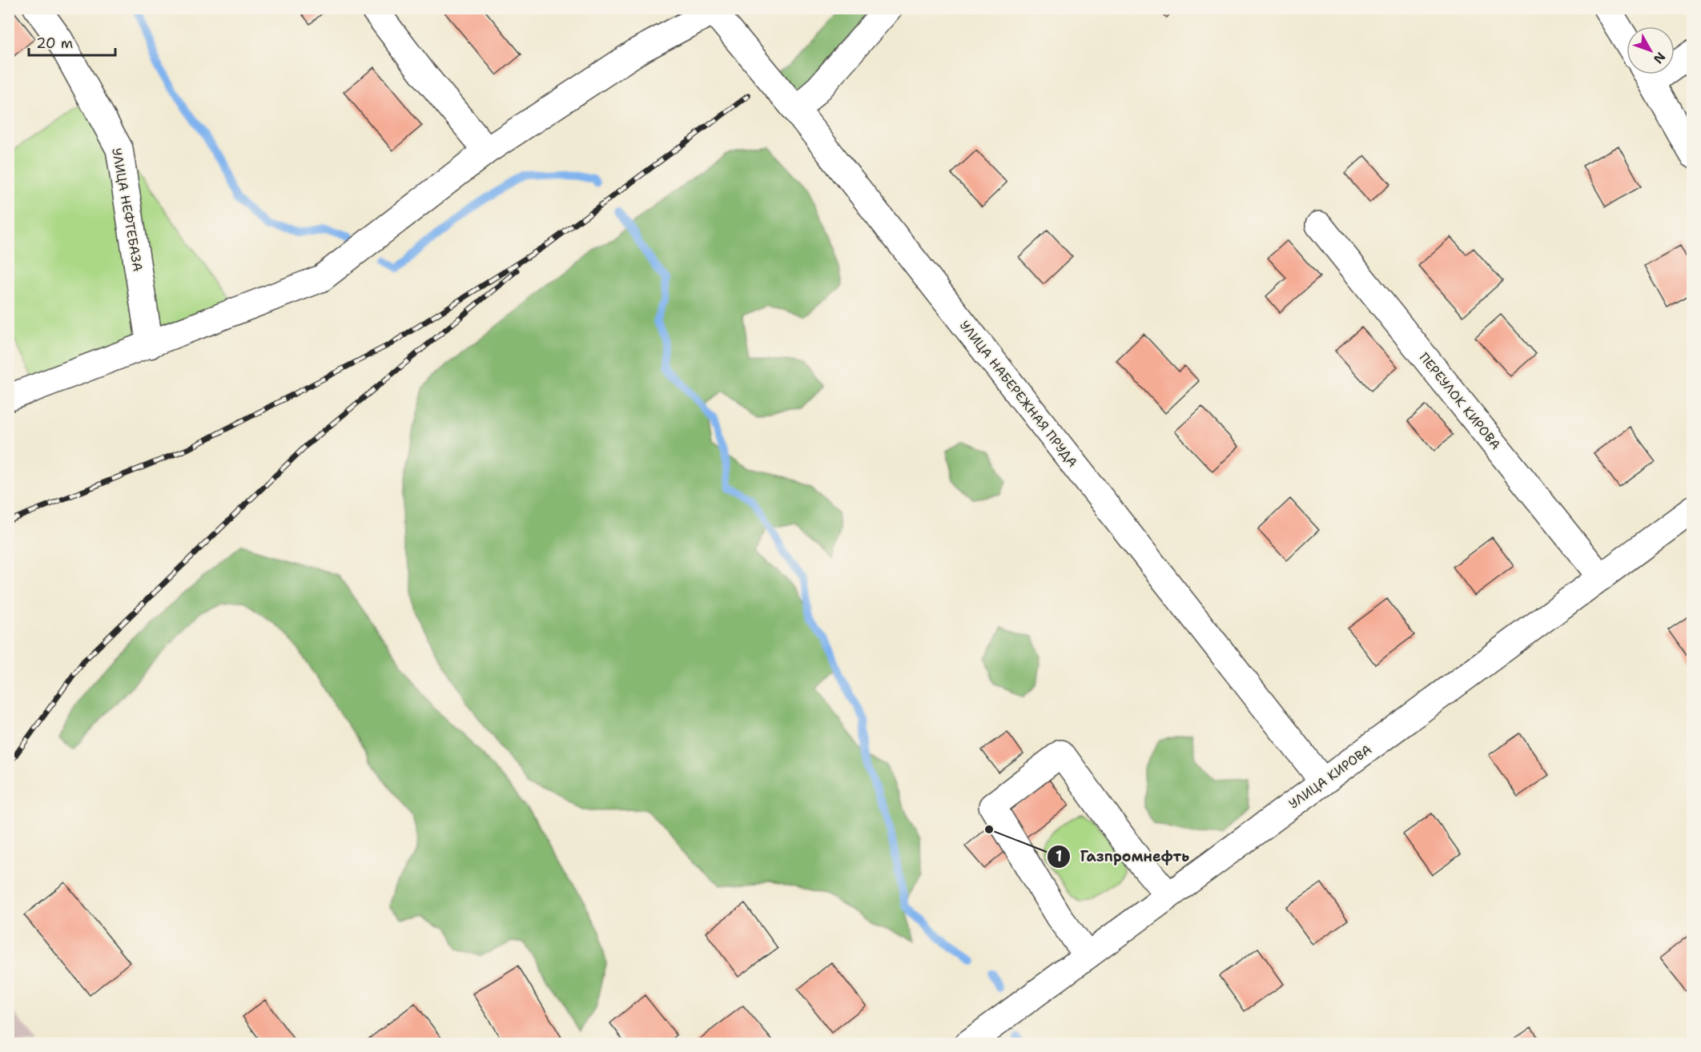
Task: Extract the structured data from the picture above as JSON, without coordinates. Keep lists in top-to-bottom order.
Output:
{
  "streets": {
    "street": [
      "УЛИЦА НЕФТЕБАЗА",
      "УЛИЦА НАБЕРЕЖНАЯ ПРУДА",
      "ПЕРЕУЛОК КИРОВА",
      "УЛИЦА КИРОВА"
    ]
  },
  "crossings": [
    ["УЛИЦА НАБЕРЕЖНАЯ ПРУДА", "УЛИЦА КИРОВА"],
    ["ПЕРЕУЛОК КИРОВА", "УЛИЦА КИРОВА"]
  ],
  "places": ["Газпромнефть"],
  "scale_bar": "20 m",
  "north": "bottom right"
}
